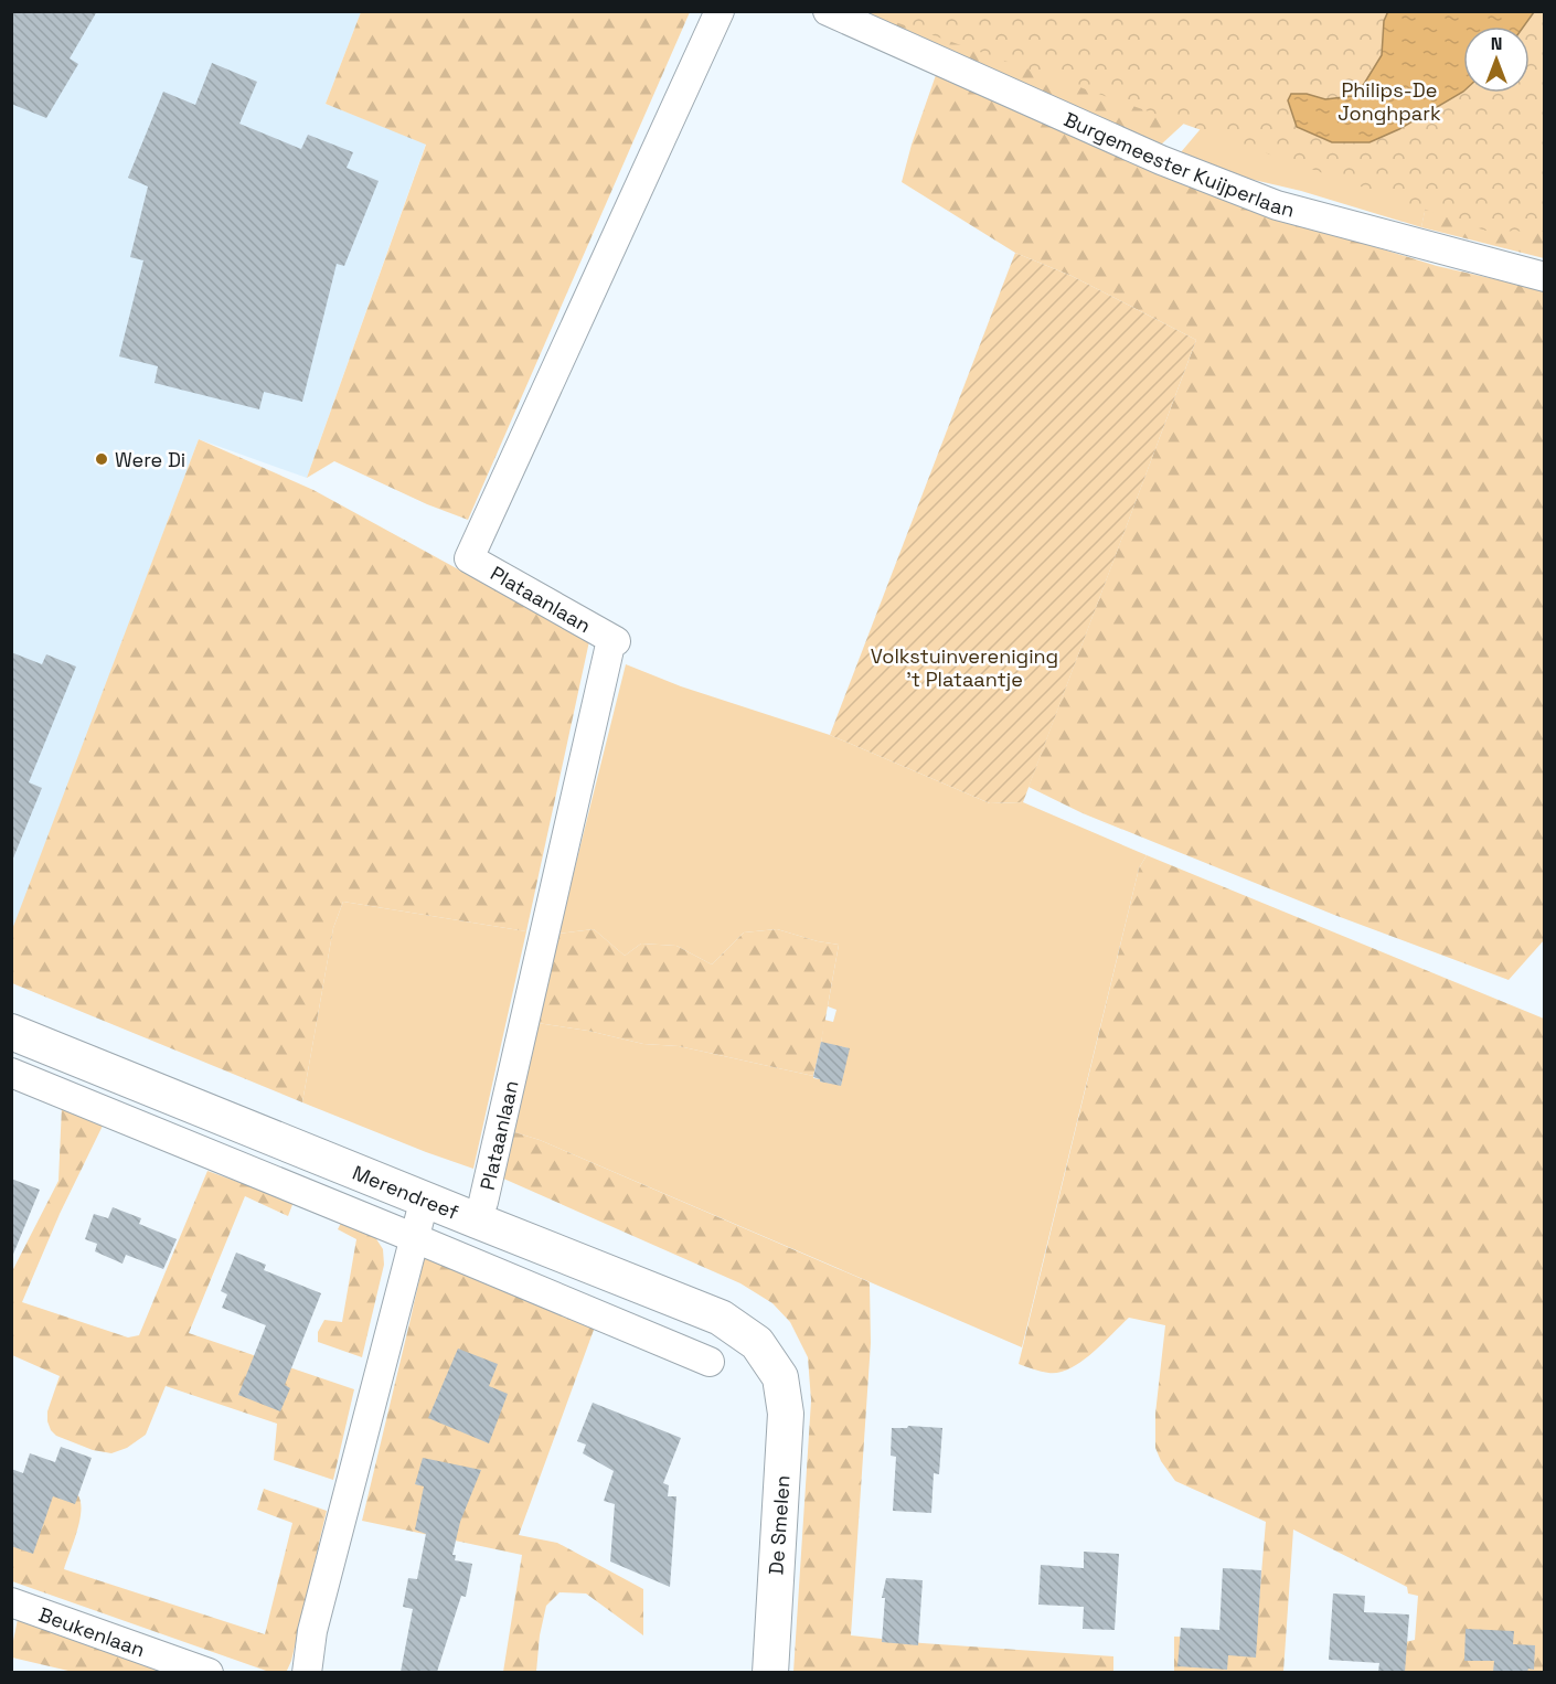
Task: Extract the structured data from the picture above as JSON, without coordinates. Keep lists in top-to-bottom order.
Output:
{
  "streets": {
    "street": [
      "Burgemeester Kuijperlaan",
      "Plataanlaan",
      "Merendreef",
      "De Smelen",
      "Beukenlaan"
    ]
  },
  "crossings": [
    ["Plataanlaan", "Merendreef"],
    ["Merendreef", "De Smelen"]
  ],
  "parks": ["Philips-De Jonghpark", "Volkstuinvereniging 't Plataantje"],
  "places": ["Were Di"],
  "north": "top"
}
